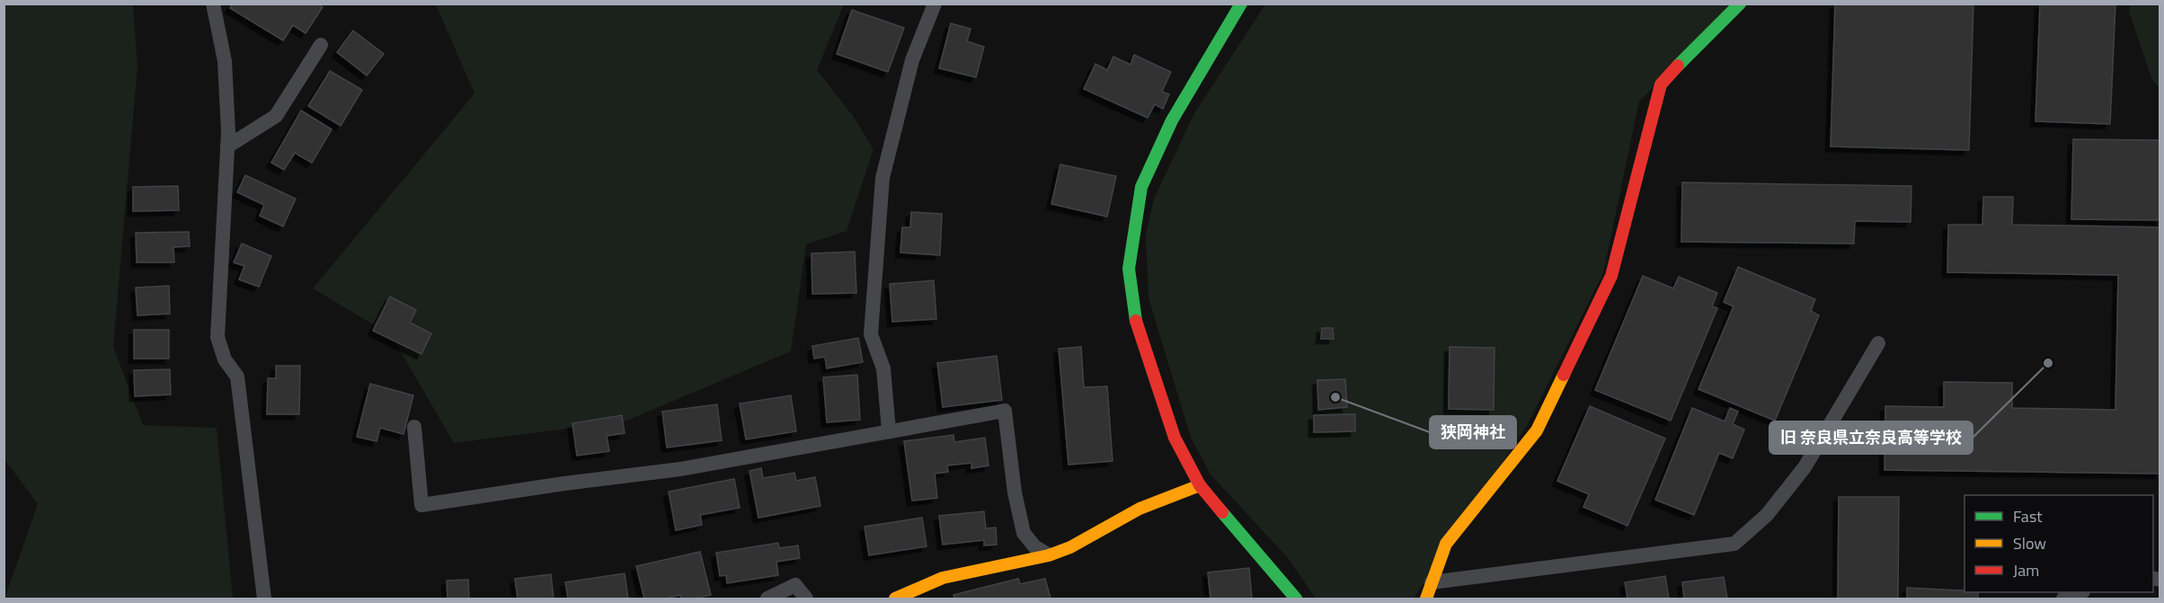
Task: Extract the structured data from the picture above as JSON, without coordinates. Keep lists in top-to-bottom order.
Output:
{
  "places": ["旧 奈良県立奈良高等学校", "狭岡神社"],
  "legend": ["Fast", "Slow", "Jam"]
}
